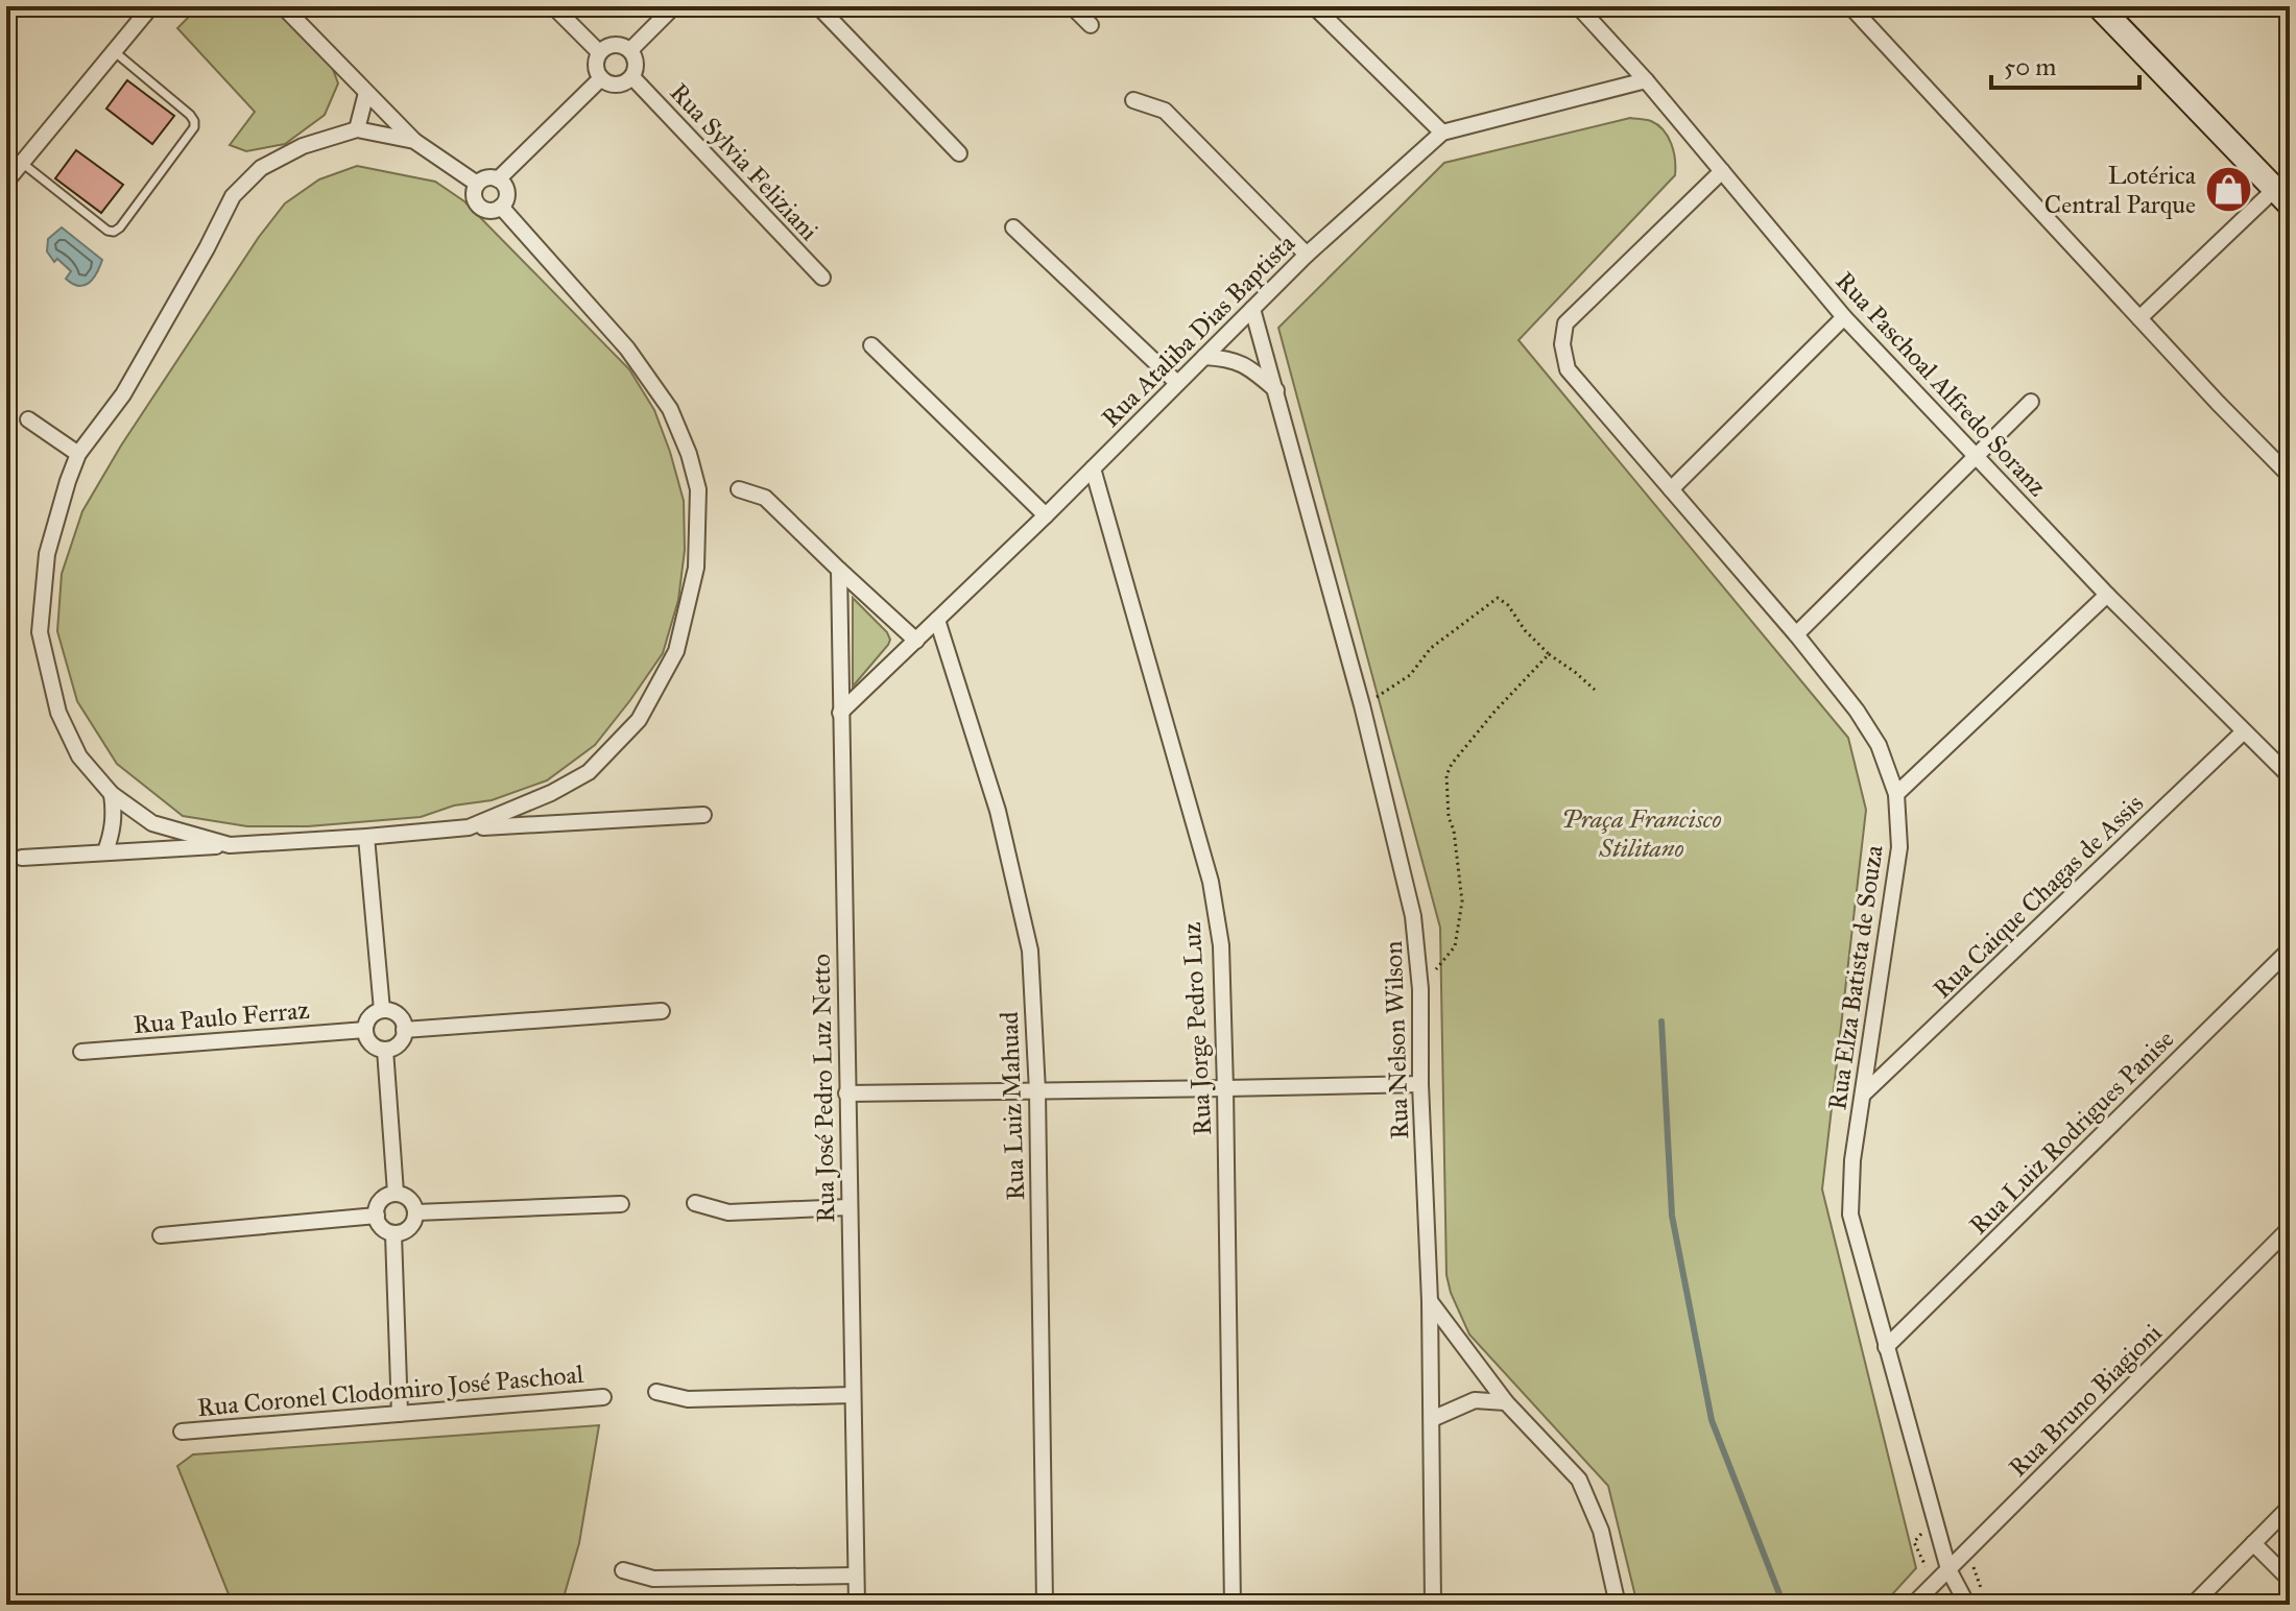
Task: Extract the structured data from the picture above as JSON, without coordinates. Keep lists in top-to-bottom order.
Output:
{
  "streets": {
    "street": [
      "Rua Sylvia Feliziani",
      "Rua Ataliba Dias Baptista",
      "Rua Paschoal Alfredo Soranz",
      "Rua Caique Chagas de Assis",
      "Rua Elza Batista de Souza",
      "Rua Paulo Ferraz",
      "Rua Jorge Pedro Luz",
      "Rua Nelson Wilson",
      "Rua José Pedro Luz Netto",
      "Rua Luiz Mahuad",
      "Rua Luiz Rodrigues Panise",
      "Rua Coronel Clodomiro José Paschoal",
      "Rua Bruno Biagioni"
    ]
  },
  "crossings": [
    ["Rua Ataliba Dias Baptista", "Rua Paschoal Alfredo Soranz"],
    ["Rua Ataliba Dias Baptista", "Rua Jorge Pedro Luz"],
    ["Rua Ataliba Dias Baptista", "Rua Nelson Wilson"],
    ["Rua Ataliba Dias Baptista", "Rua José Pedro Luz Netto"],
    ["Rua Ataliba Dias Baptista", "Rua Luiz Mahuad"],
    ["Rua Paschoal Alfredo Soranz", "Rua Caique Chagas de Assis"],
    ["Rua Paschoal Alfredo Soranz", "Rua Elza Batista de Souza"],
    ["Rua Caique Chagas de Assis", "Rua Elza Batista de Souza"],
    ["Rua Elza Batista de Souza", "Rua Luiz Rodrigues Panise"],
    ["Rua Elza Batista de Souza", "Rua Bruno Biagioni"]
  ],
  "parks": ["Praça Francisco Stilitano"],
  "places": {
    "shop": ["Lotérica Central Parque"]
  },
  "scale_bar": "50 m"
}
